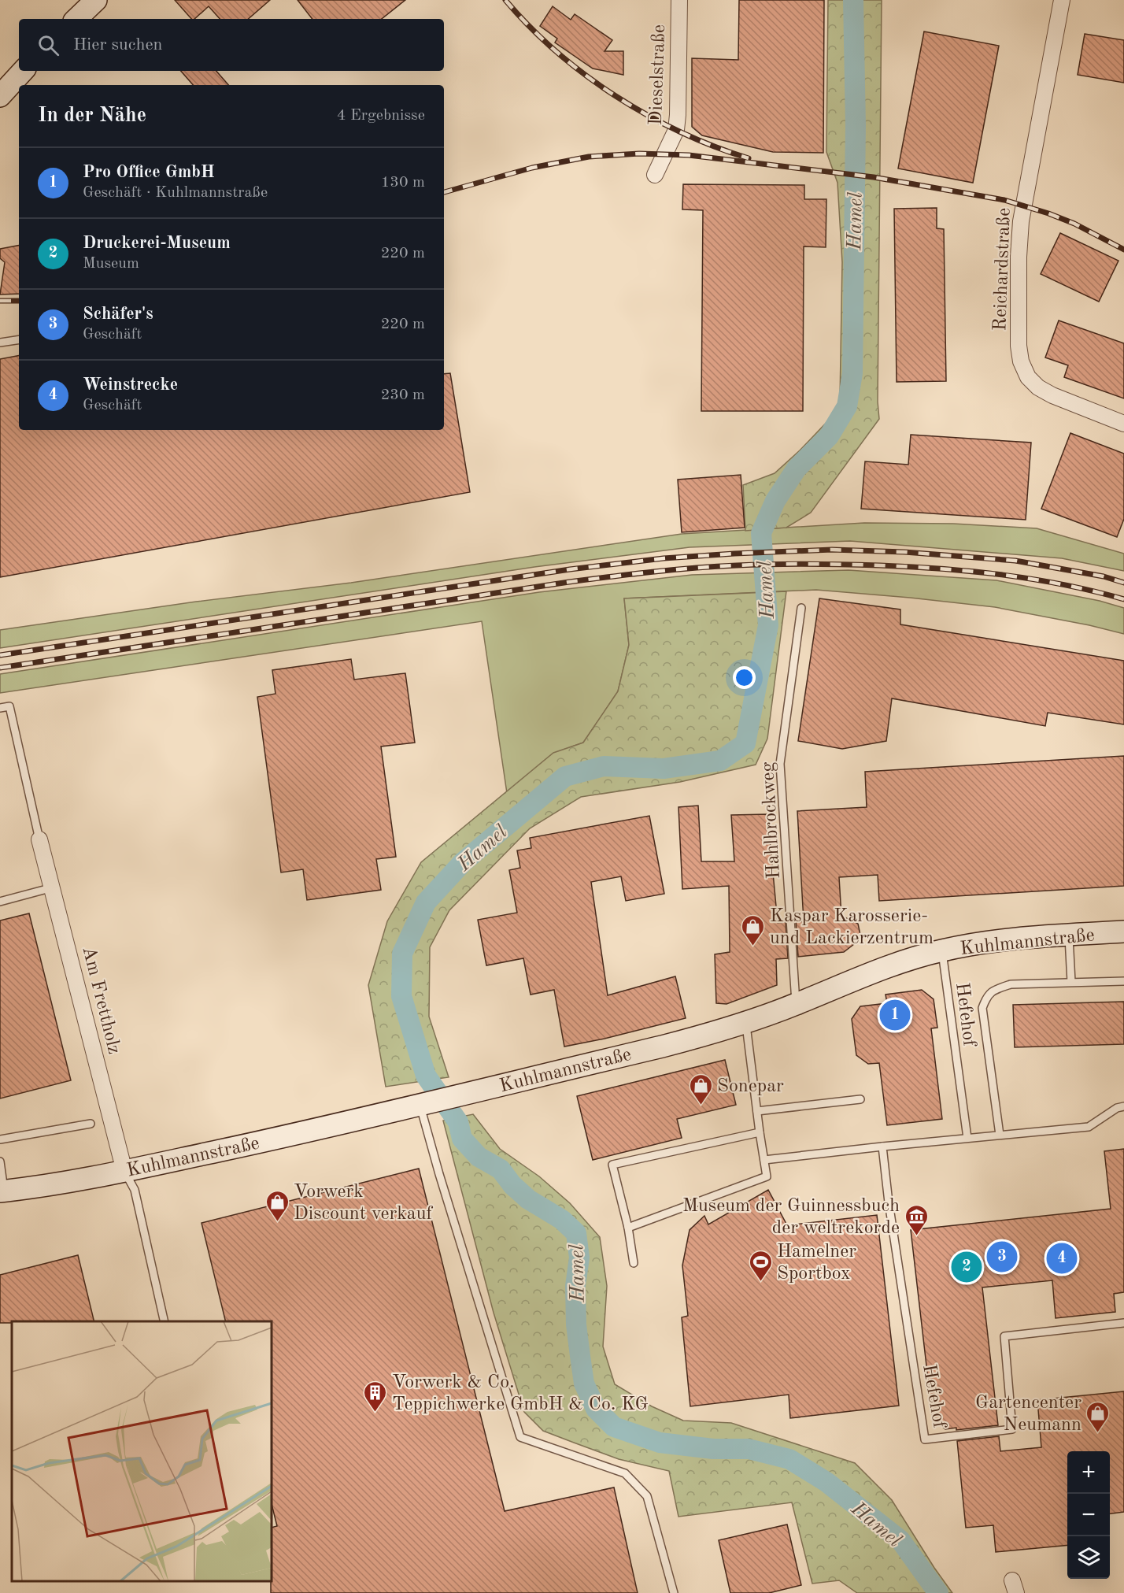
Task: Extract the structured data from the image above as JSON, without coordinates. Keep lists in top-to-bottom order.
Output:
{
  "streets": {
    "main road": ["Kuhlmannstraße"],
    "street": ["Dieselstraße", "Reichardstraße", "Am Frettholz"],
    "lane": ["Hahlbrockweg", "Hefehof"]
  },
  "crossings": [
    ["Hahlbrockweg", "Kuhlmannstraße"],
    ["Kuhlmannstraße", "Am Frettholz"],
    ["Kuhlmannstraße", "Hefehof"]
  ],
  "water": ["Hamel"],
  "places": {
    "shop": [
      "Kaspar Karosserie- und Lackierzentrum",
      "Sonepar",
      "Vorwerk Discount verkauf",
      "Gartencenter Neumann"
    ],
    "museum": ["Museum der Guinnessbuch der weltrekorde"],
    "sports": ["Hamelner Sportbox"],
    "building": ["Vorwerk & Co. Teppichwerke GmbH & Co. KG"]
  },
  "page": {
    "search": "Hier suchen",
    "heading": ["In der Nähe", "4 Ergebnisse"],
    "list": [
      {
        "mark": "1",
        "name": "Pro Office GmbH",
        "note": "Geschäft · Kuhlmannstraße",
        "value": "130 m"
      },
      {
        "mark": "2",
        "name": "Druckerei-Museum",
        "note": "Museum",
        "value": "220 m"
      },
      {
        "mark": "3",
        "name": "Schäfer's",
        "note": "Geschäft",
        "value": "220 m"
      },
      {
        "mark": "4",
        "name": "Weinstrecke",
        "note": "Geschäft",
        "value": "230 m"
      }
    ],
    "pins": [
      "1",
      "3",
      "4",
      "2"
    ],
    "map_buttons": ["+", "−"]
  }
}
